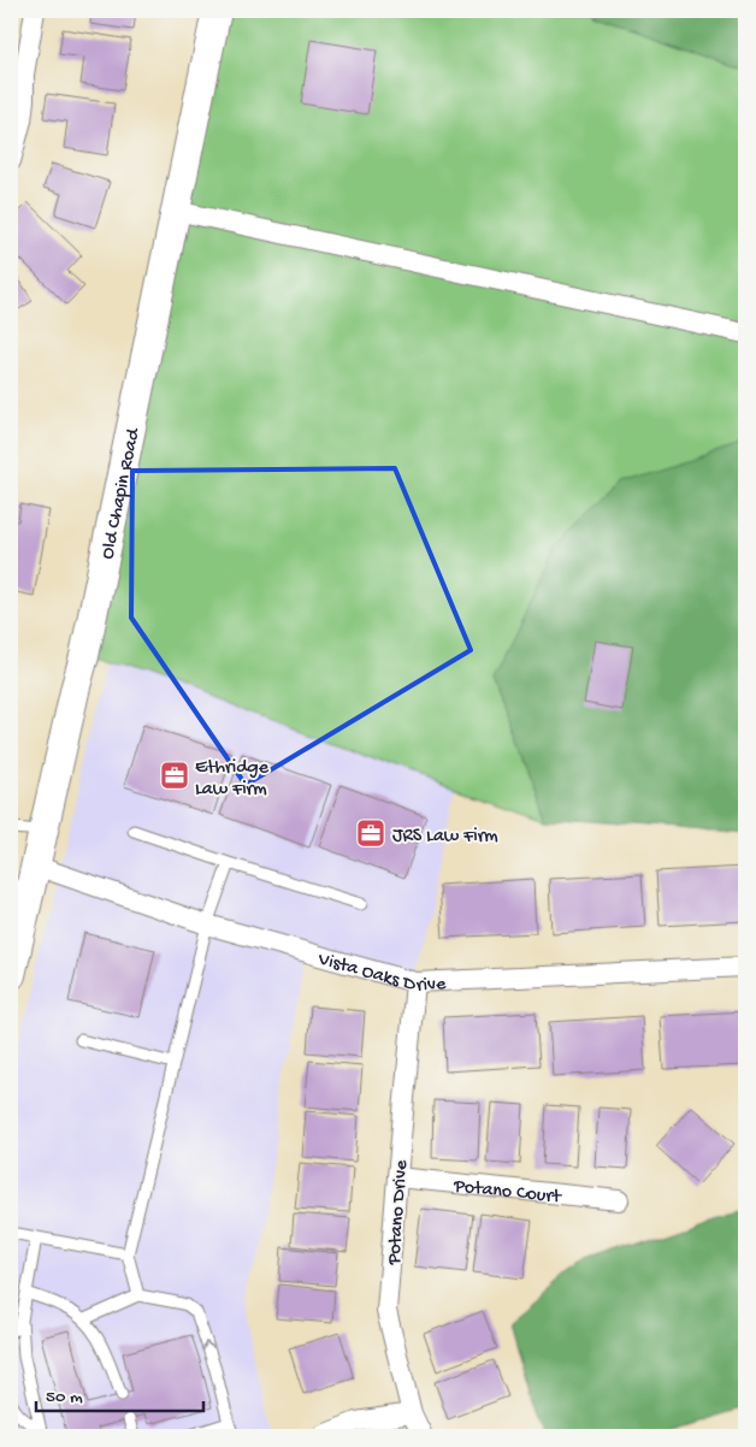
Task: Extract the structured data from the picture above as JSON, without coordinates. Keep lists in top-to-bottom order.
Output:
{
  "streets": {
    "street": [
      "Old Chapin Road",
      "Vista Oaks Drive",
      "Potano Court",
      "Potano Drive"
    ]
  },
  "crossings": [
    ["Old Chapin Road", "Vista Oaks Drive"],
    ["Vista Oaks Drive", "Potano Drive"],
    ["Potano Court", "Potano Drive"]
  ],
  "places": {
    "office": ["Ethridge Law Firm", "JRS Law Firm"]
  },
  "scale_bar": "50 m"
}
